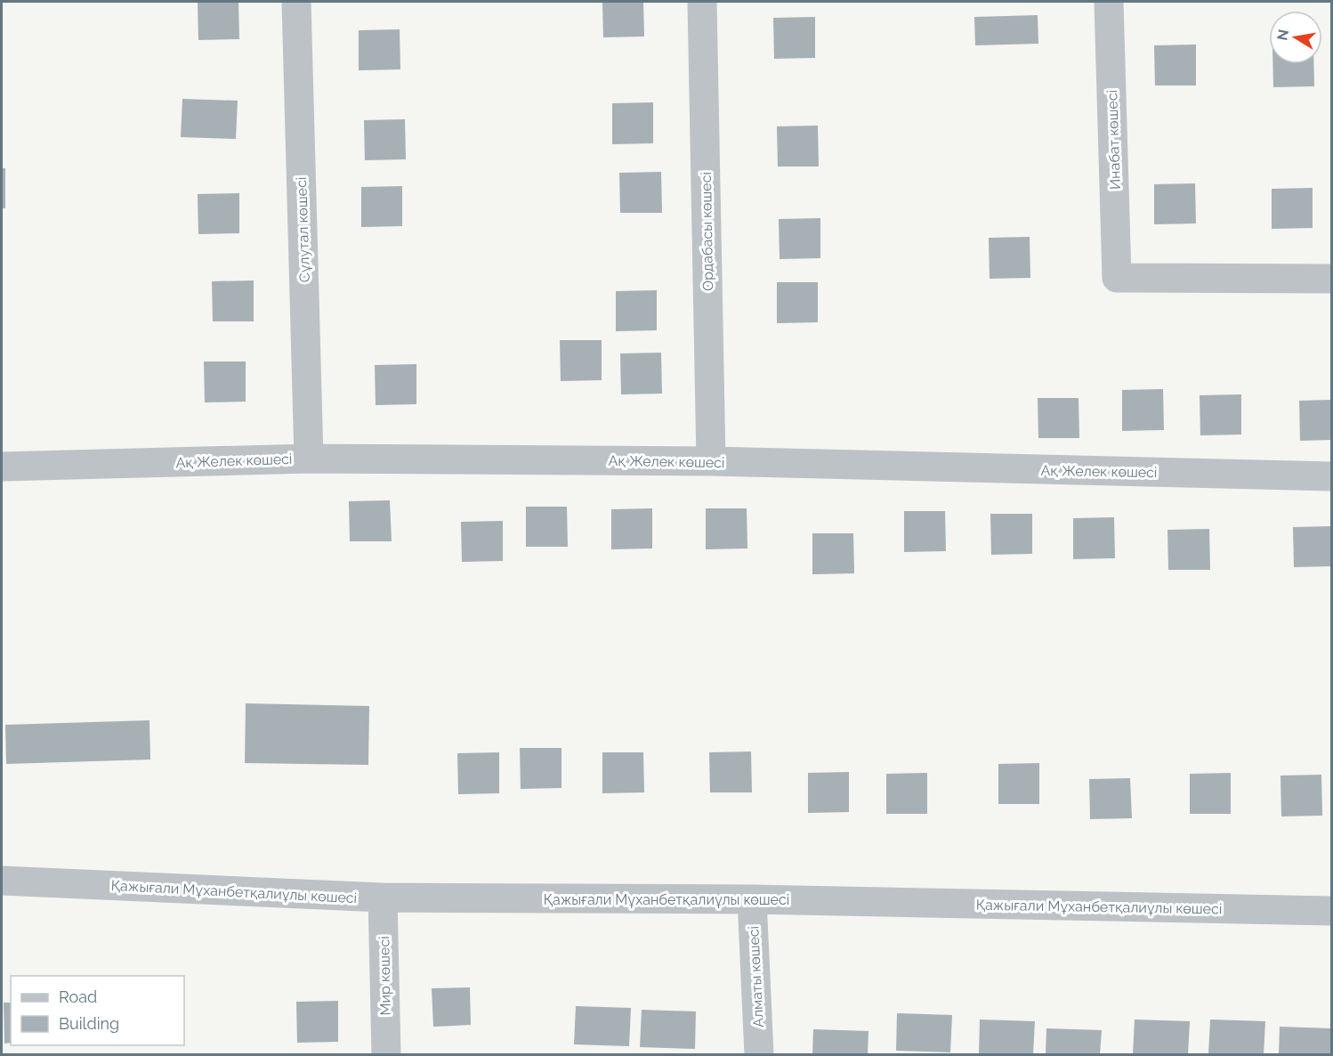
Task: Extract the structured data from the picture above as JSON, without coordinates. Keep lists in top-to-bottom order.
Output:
{
  "streets": {
    "street": [
      "Инабат көшесі",
      "Сұлутал көшесі",
      "Ордабасы көшесі",
      "Ақ Желек көшесі",
      "Қажығали Мұханбетқалиұлы көшесі",
      "Мир көшесі",
      "Алматы көшесі"
    ]
  },
  "crossings": [
    ["Сұлутал көшесі", "Ақ Желек көшесі"],
    ["Ордабасы көшесі", "Ақ Желек көшесі"],
    ["Қажығали Мұханбетқалиұлы көшесі", "Мир көшесі"],
    ["Қажығали Мұханбетқалиұлы көшесі", "Алматы көшесі"]
  ],
  "legend": ["Road", "Building"],
  "north": "left"
}
